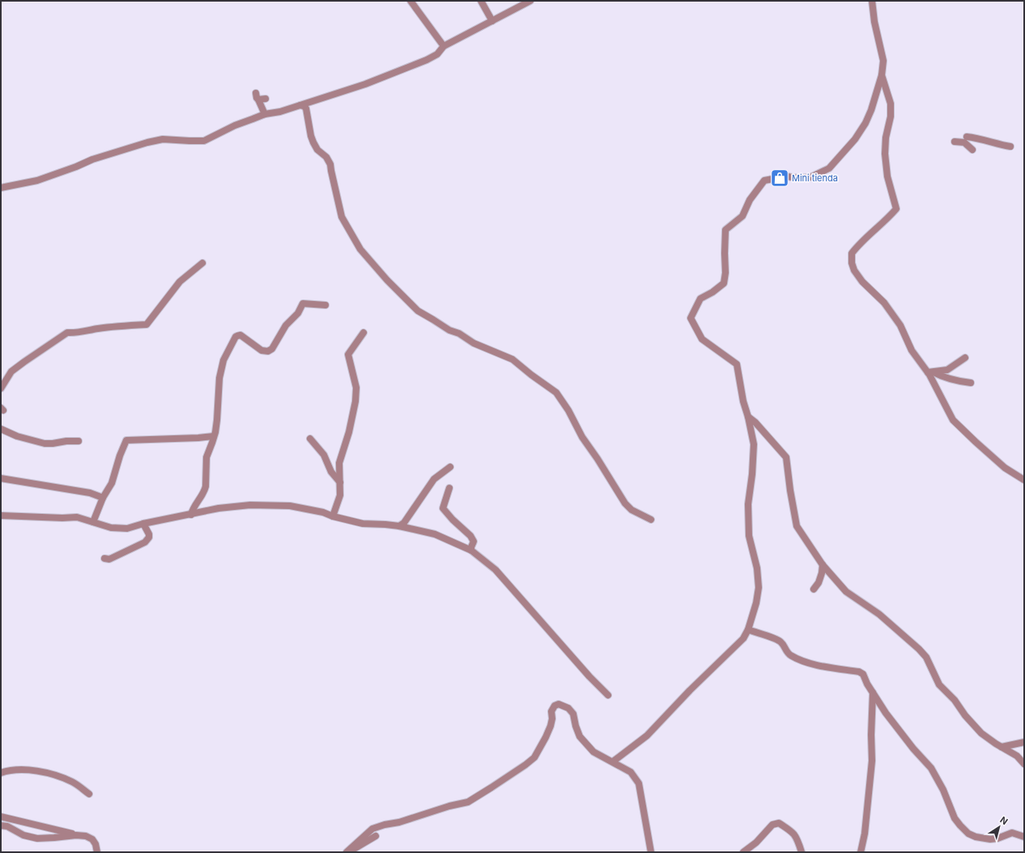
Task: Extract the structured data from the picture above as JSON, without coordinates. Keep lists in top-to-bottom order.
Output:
{
  "places": {
    "shop": ["Mini tienda"]
  },
  "north": "top right"
}
